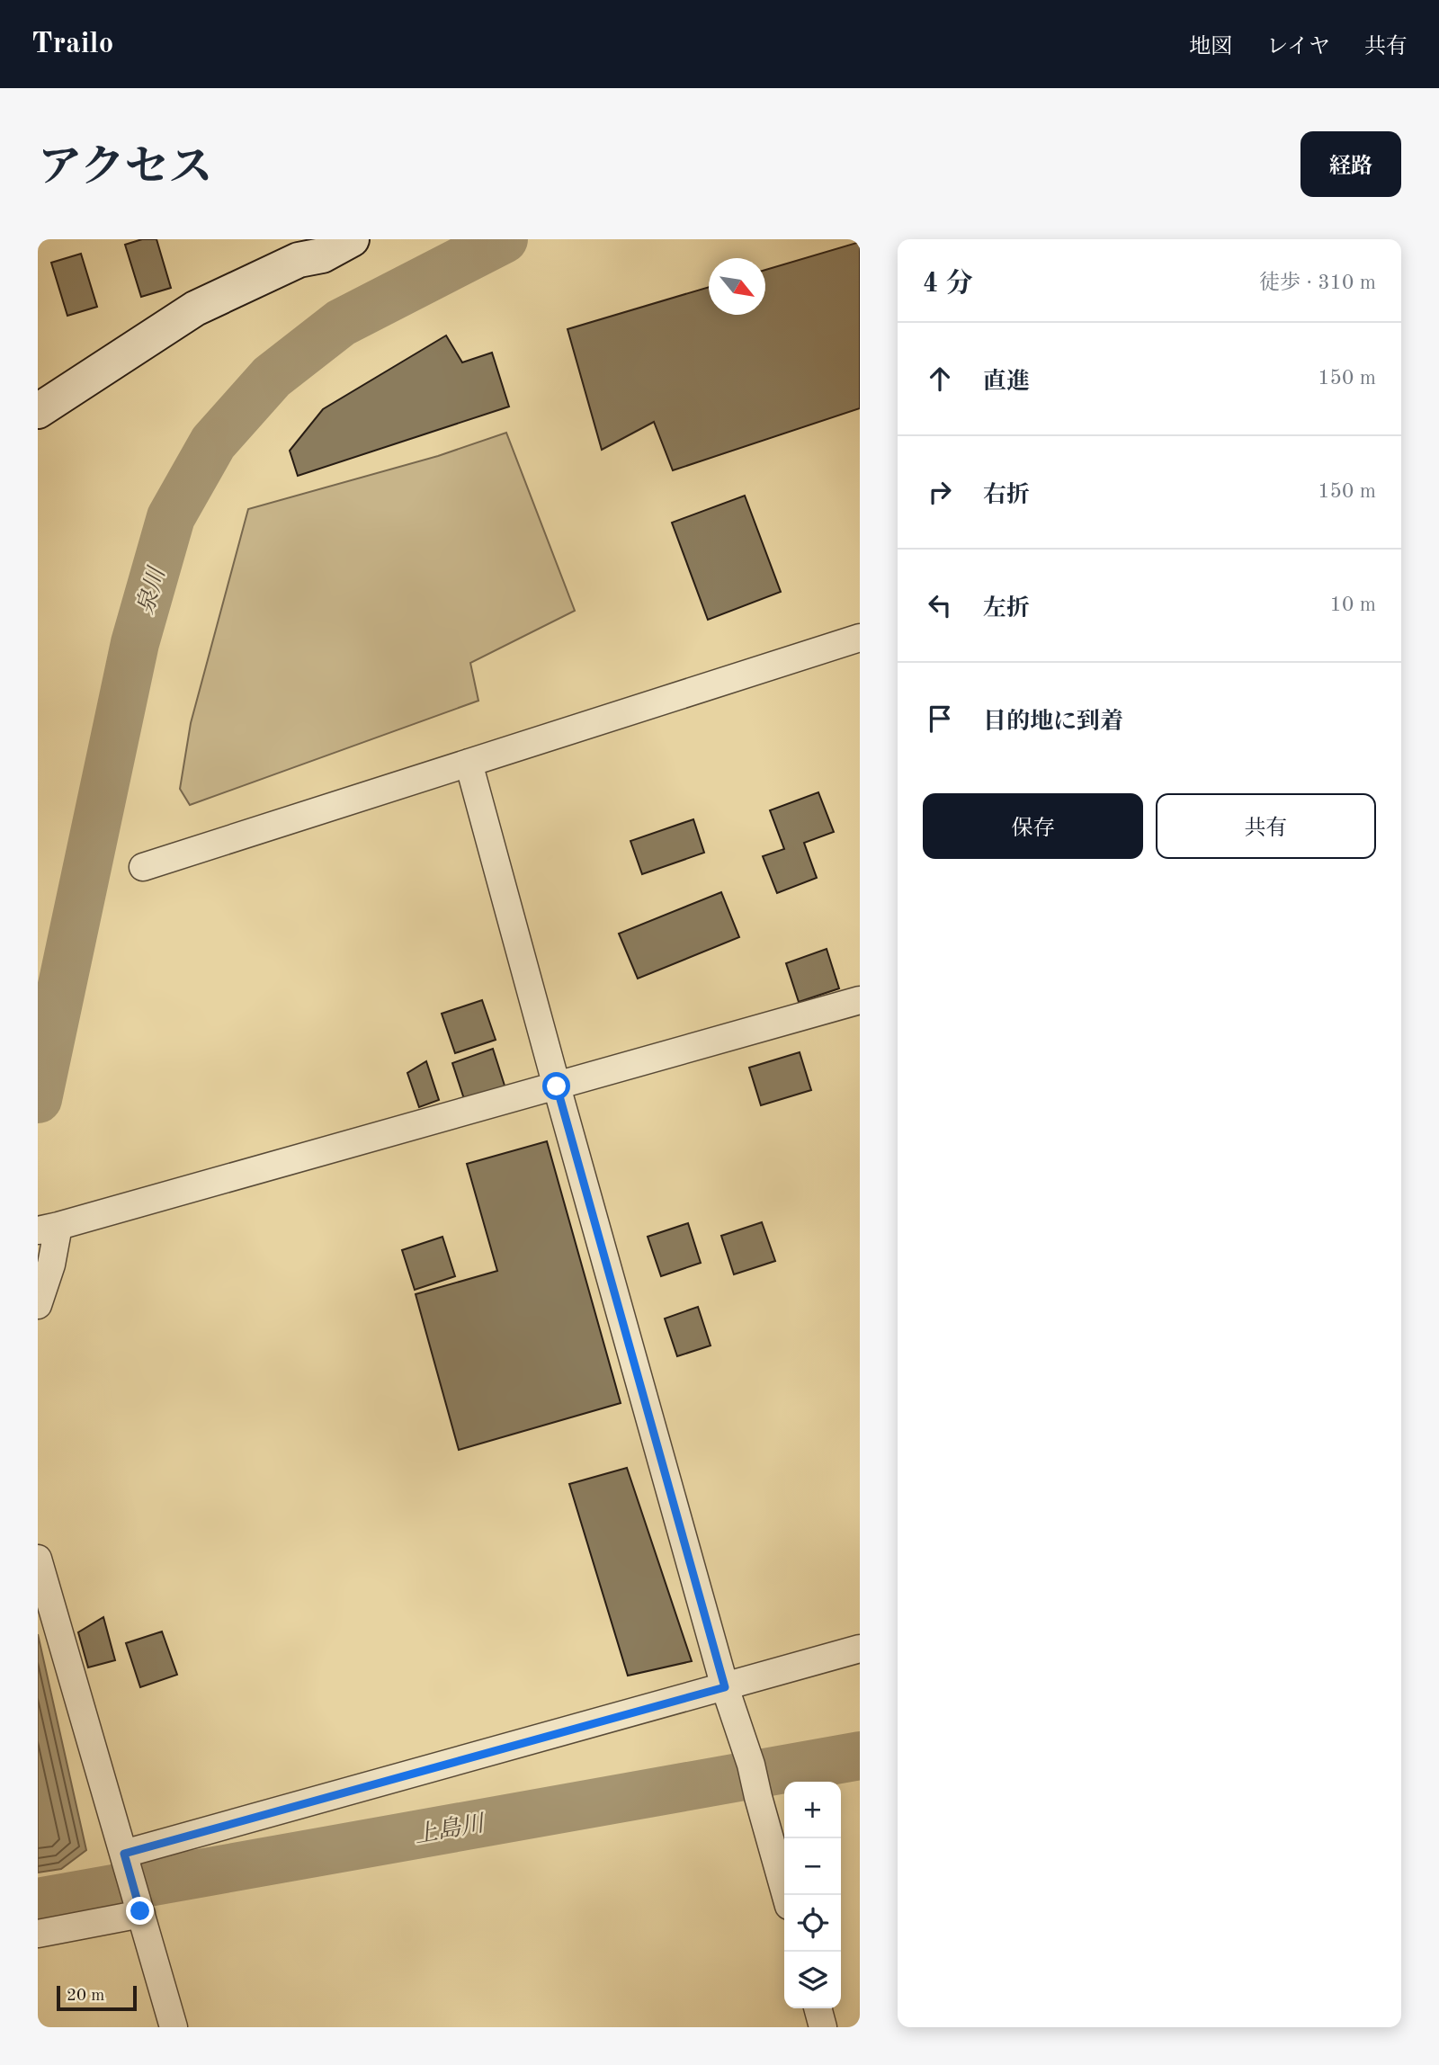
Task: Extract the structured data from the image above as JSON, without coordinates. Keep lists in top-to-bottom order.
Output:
{
  "water": ["泉川", "上島川"],
  "scale_bar": "20 m",
  "north": "bottom right",
  "page": {
    "header": "Trailo",
    "nav": ["地図", "レイヤ", "共有"],
    "title": "アクセス",
    "buttons": [
      "経路",
      ["保存", "共有"]
    ],
    "heading": ["4 分", "徒歩 · 310 m"],
    "list": [
      ["直進", "150 m"],
      ["右折", "150 m"],
      ["左折", "10 m"],
      "目的地に到着"
    ],
    "map_buttons": ["+", "−"],
    "scale": "20 m"
  }
}
